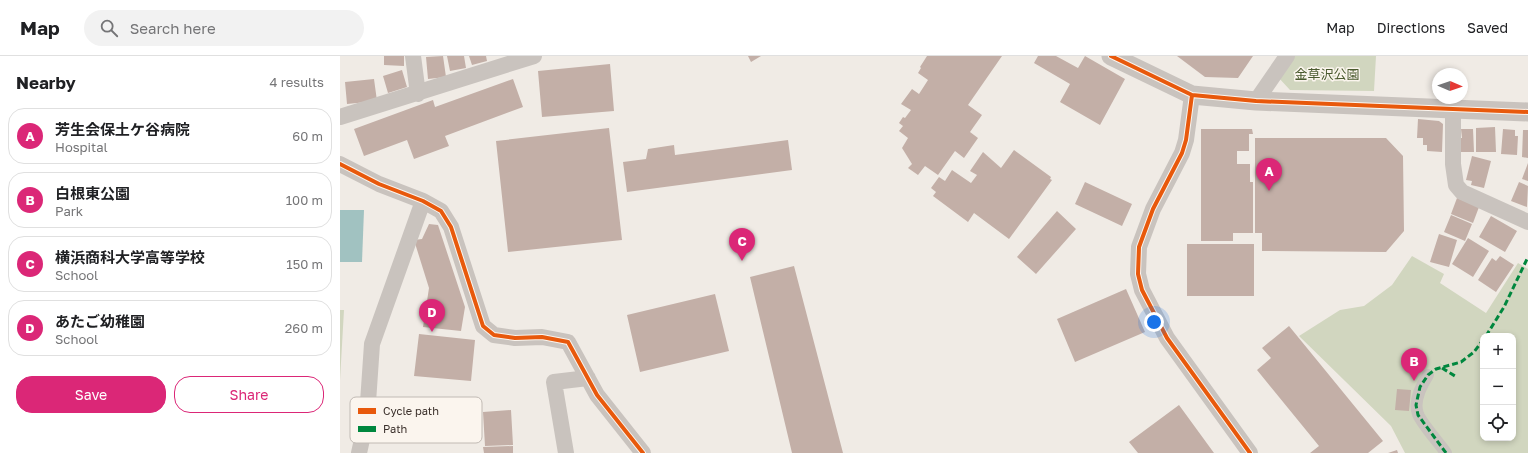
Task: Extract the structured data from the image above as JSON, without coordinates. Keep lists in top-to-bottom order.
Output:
{
  "parks": ["金草沢公園"],
  "legend": ["Cycle path", "Path"],
  "north": "right",
  "page": {
    "header": "Map",
    "search": "Search here",
    "nav": ["Map", "Directions", "Saved"],
    "heading": ["Nearby", "4 results"],
    "list": [
      {
        "mark": "A",
        "name": "芳生会保土ケ谷病院",
        "note": "Hospital",
        "value": "60 m"
      },
      {
        "mark": "B",
        "name": "白根東公園",
        "note": "Park",
        "value": "100 m"
      },
      {
        "mark": "C",
        "name": "横浜商科大学高等学校",
        "note": "School",
        "value": "150 m"
      },
      {
        "mark": "D",
        "name": "あたご幼稚園",
        "note": "School",
        "value": "260 m"
      }
    ],
    "pins": [
      "A",
      "C",
      "D",
      "B"
    ],
    "map_buttons": ["+", "−"],
    "buttons": ["Save", "Share"]
  }
}
